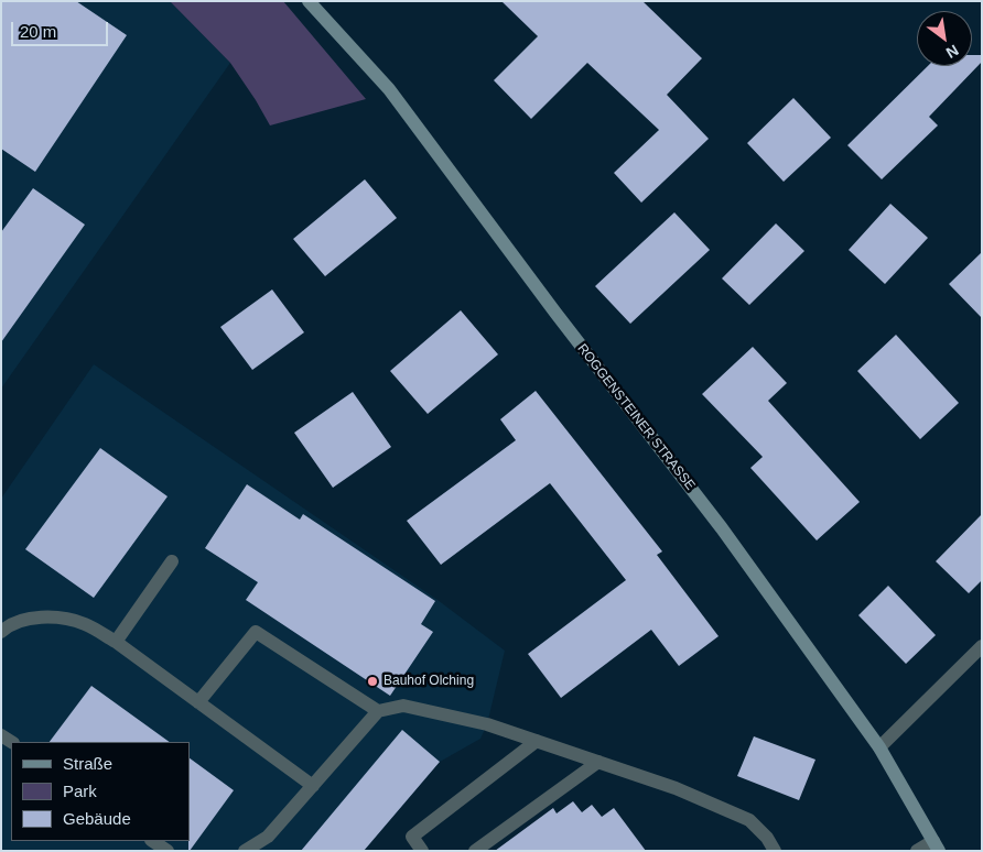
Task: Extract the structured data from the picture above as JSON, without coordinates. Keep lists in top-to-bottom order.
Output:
{
  "streets": {
    "main road": ["ROGGENSTEINER STRASSE"]
  },
  "places": ["Bauhof Olching"],
  "legend": ["Straße", "Park", "Gebäude"],
  "scale_bar": "20 m",
  "north": "bottom right"
}
